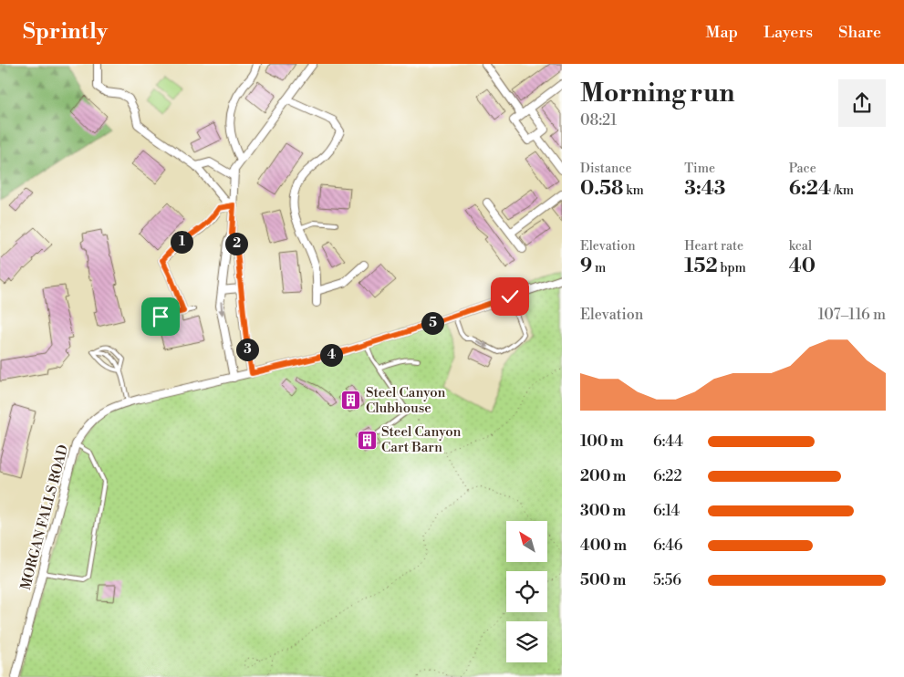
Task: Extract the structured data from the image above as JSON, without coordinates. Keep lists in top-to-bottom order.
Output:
{
  "streets": {
    "street": ["MORGAN FALLS ROAD"]
  },
  "places": {
    "building": ["Steel Canyon Clubhouse", "Steel Canyon Cart Barn"]
  },
  "north": "top left",
  "page": {
    "header": "Sprintly",
    "nav": ["Map", "Layers", "Share"],
    "heading": ["Morning run", "08:21"],
    "stats": [
      ["Distance", "0.58 km"],
      ["Time", "3:43"],
      ["Pace", "6:24 /km"],
      ["Elevation", "9 m"],
      ["Heart rate", "152 bpm"],
      ["kcal", "40"]
    ],
    "pins": [
      "1",
      "2",
      "5",
      "3",
      "4"
    ],
    "chart": ["Elevation", "107–116 m"],
    "list": [
      {
        "name": "100 m",
        "note": "6:44"
      },
      {
        "name": "200 m",
        "note": "6:22"
      },
      {
        "name": "300 m",
        "note": "6:14"
      },
      {
        "name": "400 m",
        "note": "6:46"
      },
      {
        "name": "500 m",
        "note": "5:56"
      }
    ]
  }
}
